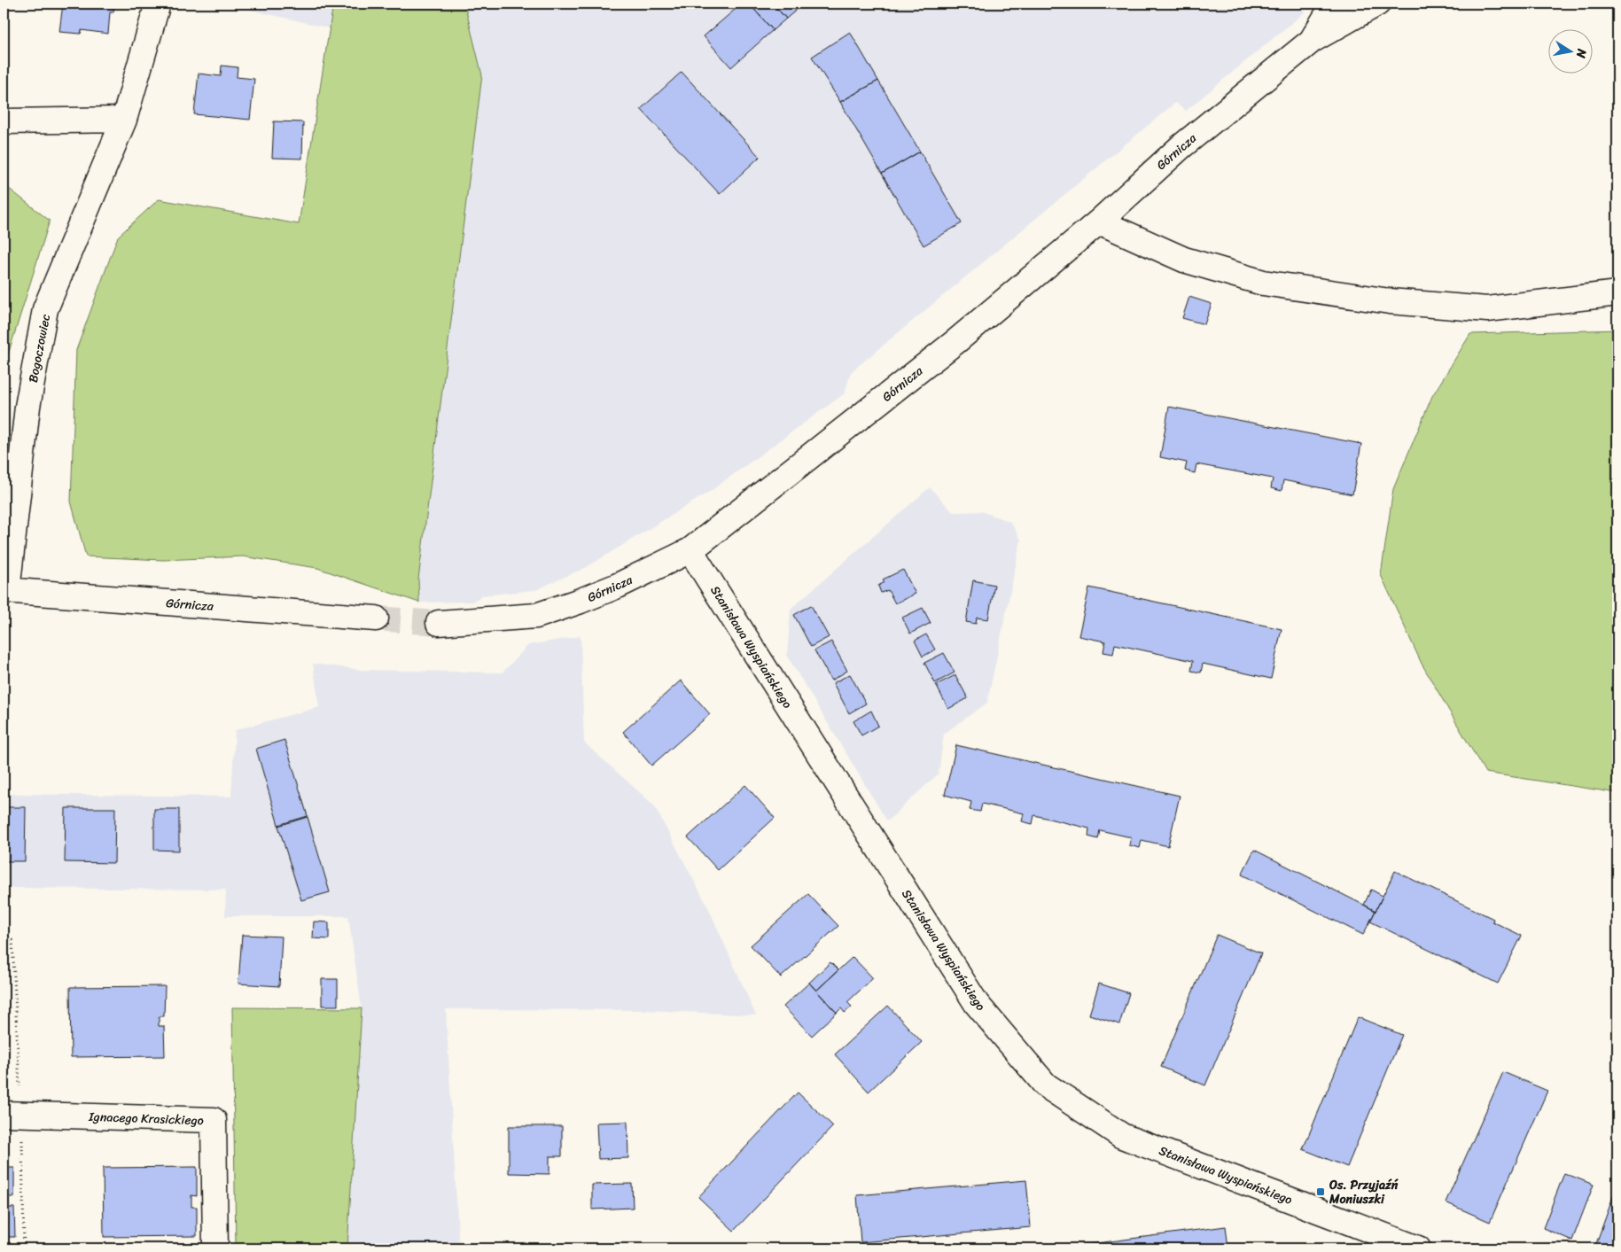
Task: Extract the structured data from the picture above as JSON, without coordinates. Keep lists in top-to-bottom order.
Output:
{
  "streets": {
    "street": [
      "Górnicza",
      "Bogoczowiec",
      "Stanisława Wyspiańskiego",
      "Ignacego Krasickiego"
    ]
  },
  "crossings": [
    ["Górnicza", "Bogoczowiec"],
    ["Górnicza", "Stanisława Wyspiańskiego"]
  ],
  "places": {
    "transit": ["Os. Przyjaźń Moniuszki"]
  },
  "north": "right"
}
